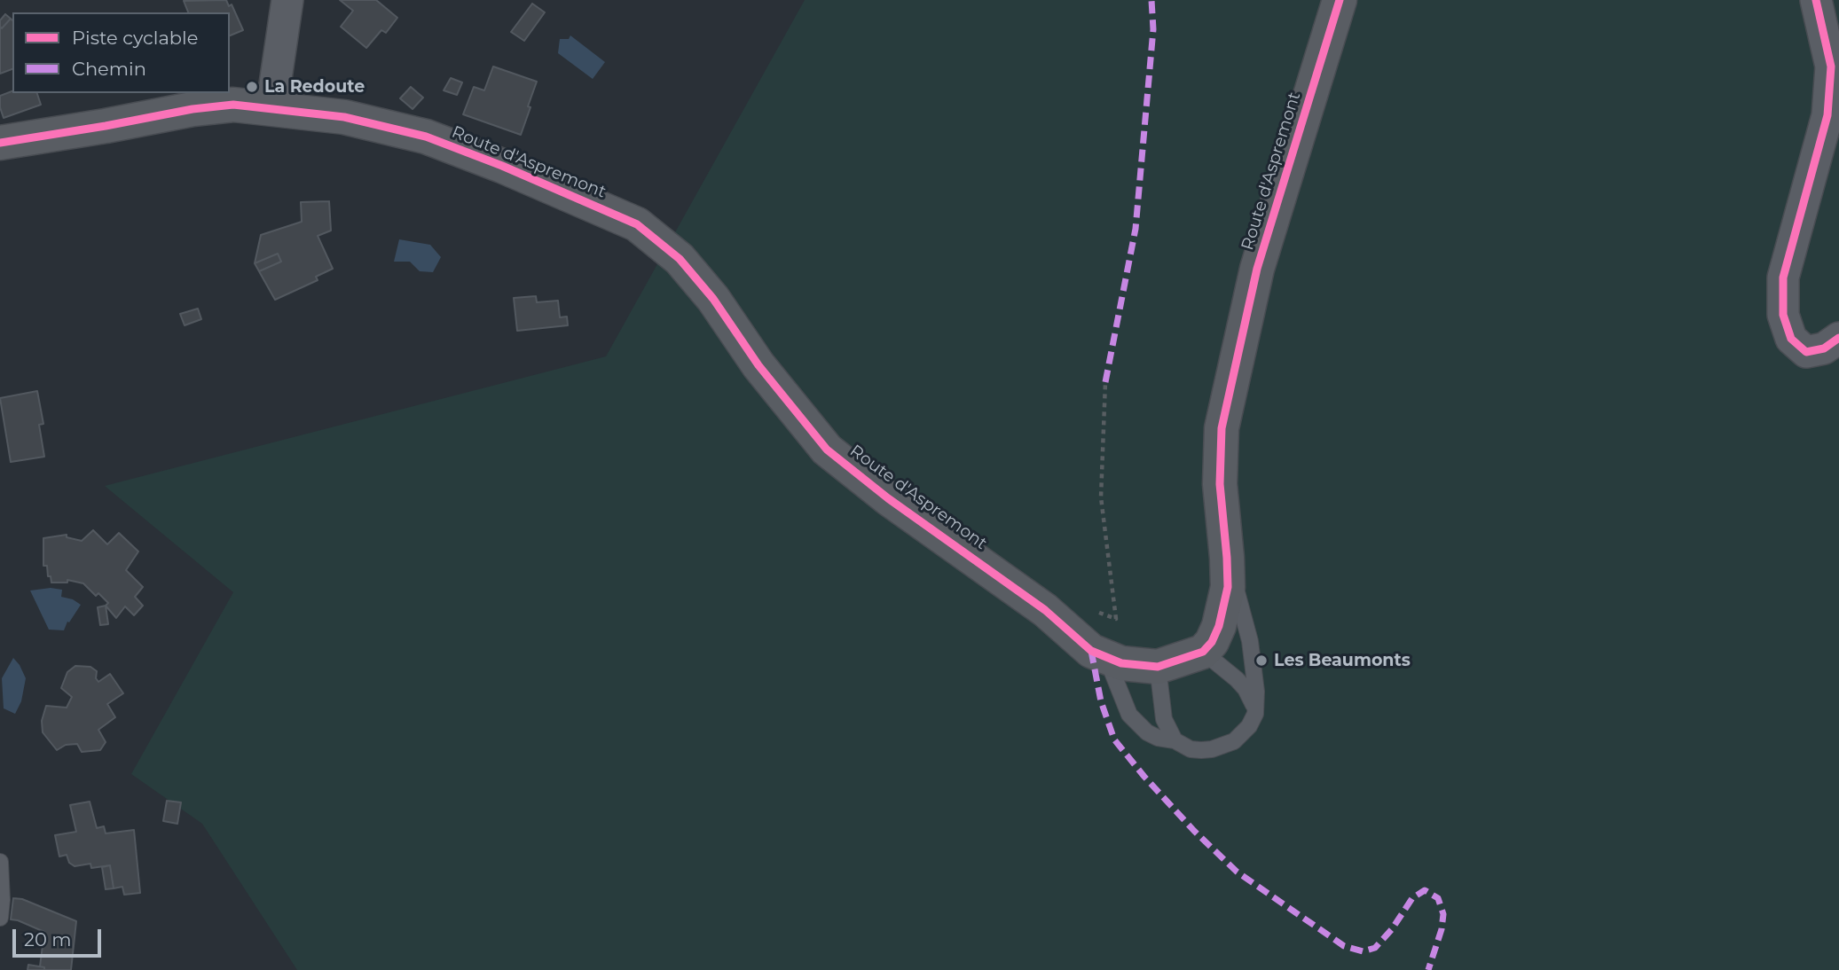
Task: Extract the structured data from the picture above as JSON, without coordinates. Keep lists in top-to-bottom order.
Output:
{
  "streets": {
    "street": ["Route d'Aspremont"]
  },
  "places": ["La Redoute", "Les Beaumonts"],
  "legend": ["Piste cyclable", "Chemin"],
  "scale_bar": "20 m"
}
